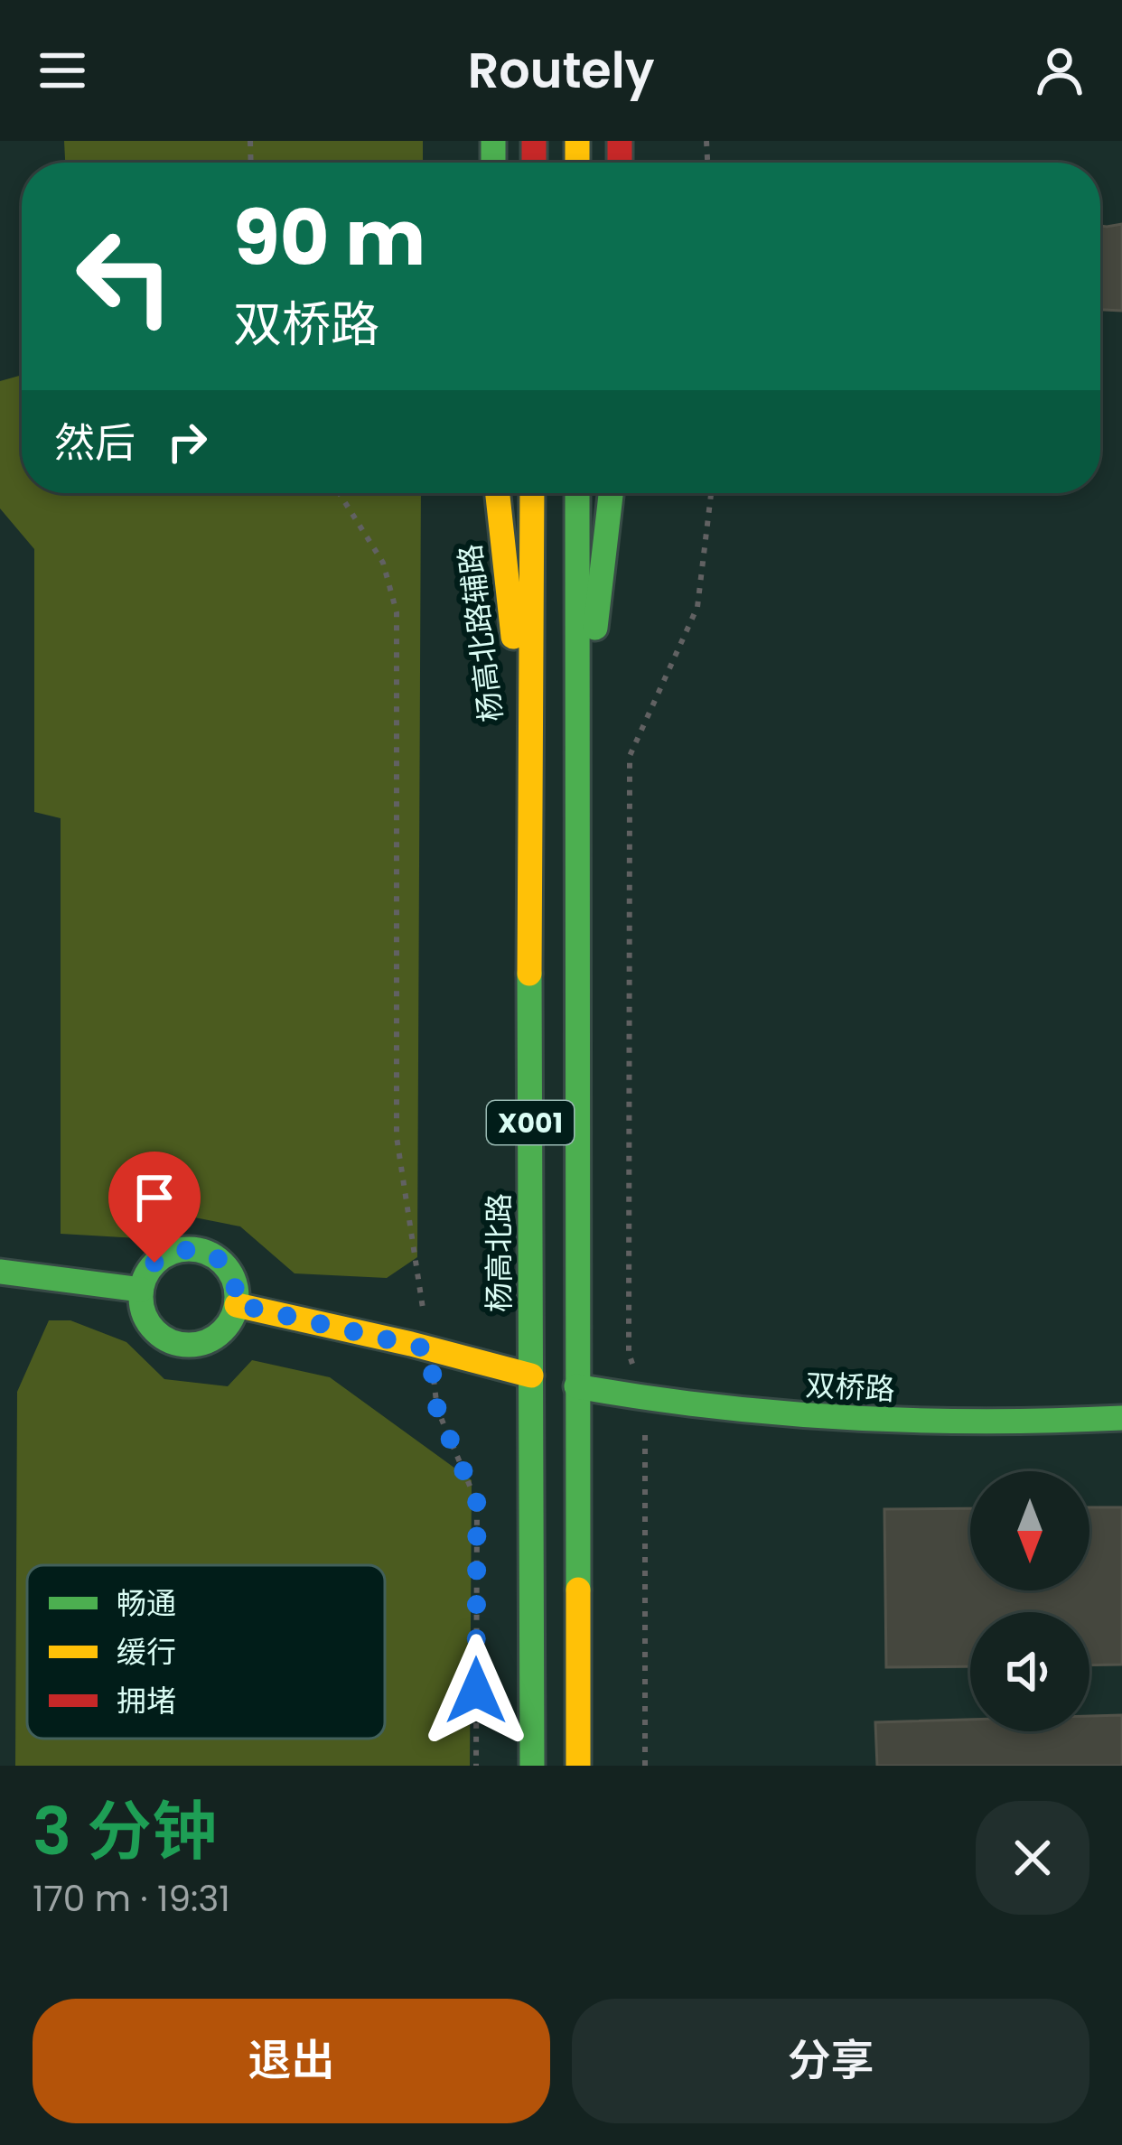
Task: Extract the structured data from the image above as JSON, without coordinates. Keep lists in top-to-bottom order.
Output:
{
  "streets": {
    "main road": [
      "杨高北路辅路",
      "X001",
      "杨高北路",
      "双桥路"
    ]
  },
  "crossings": [
    ["杨高北路辅路", "杨高北路"],
    ["X001", "双桥路"]
  ],
  "legend": ["畅通", "缓行", "拥堵"],
  "north": "bottom",
  "page": {
    "header": "Routely",
    "turn": ["90 m", "双桥路"],
    "then": "然后",
    "heading": ["3 分钟", "170 m · 19:31"],
    "buttons": ["退出", "分享"]
  }
}
